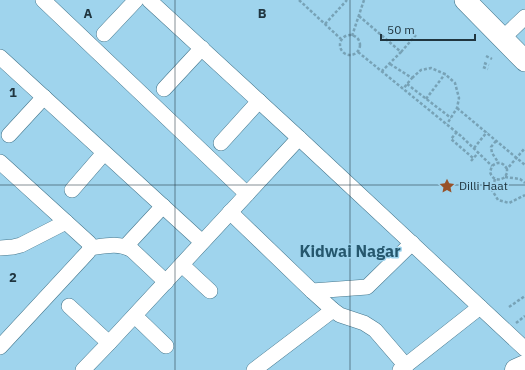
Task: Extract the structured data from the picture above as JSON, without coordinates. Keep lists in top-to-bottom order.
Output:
{
  "districts": ["Kidwai Nagar"],
  "places": {
    "place": ["Dilli Haat"]
  },
  "scale_bar": "50 m",
  "grid": {
    "columns": ["A", "B"],
    "rows": ["1", "2"]
  }
}
